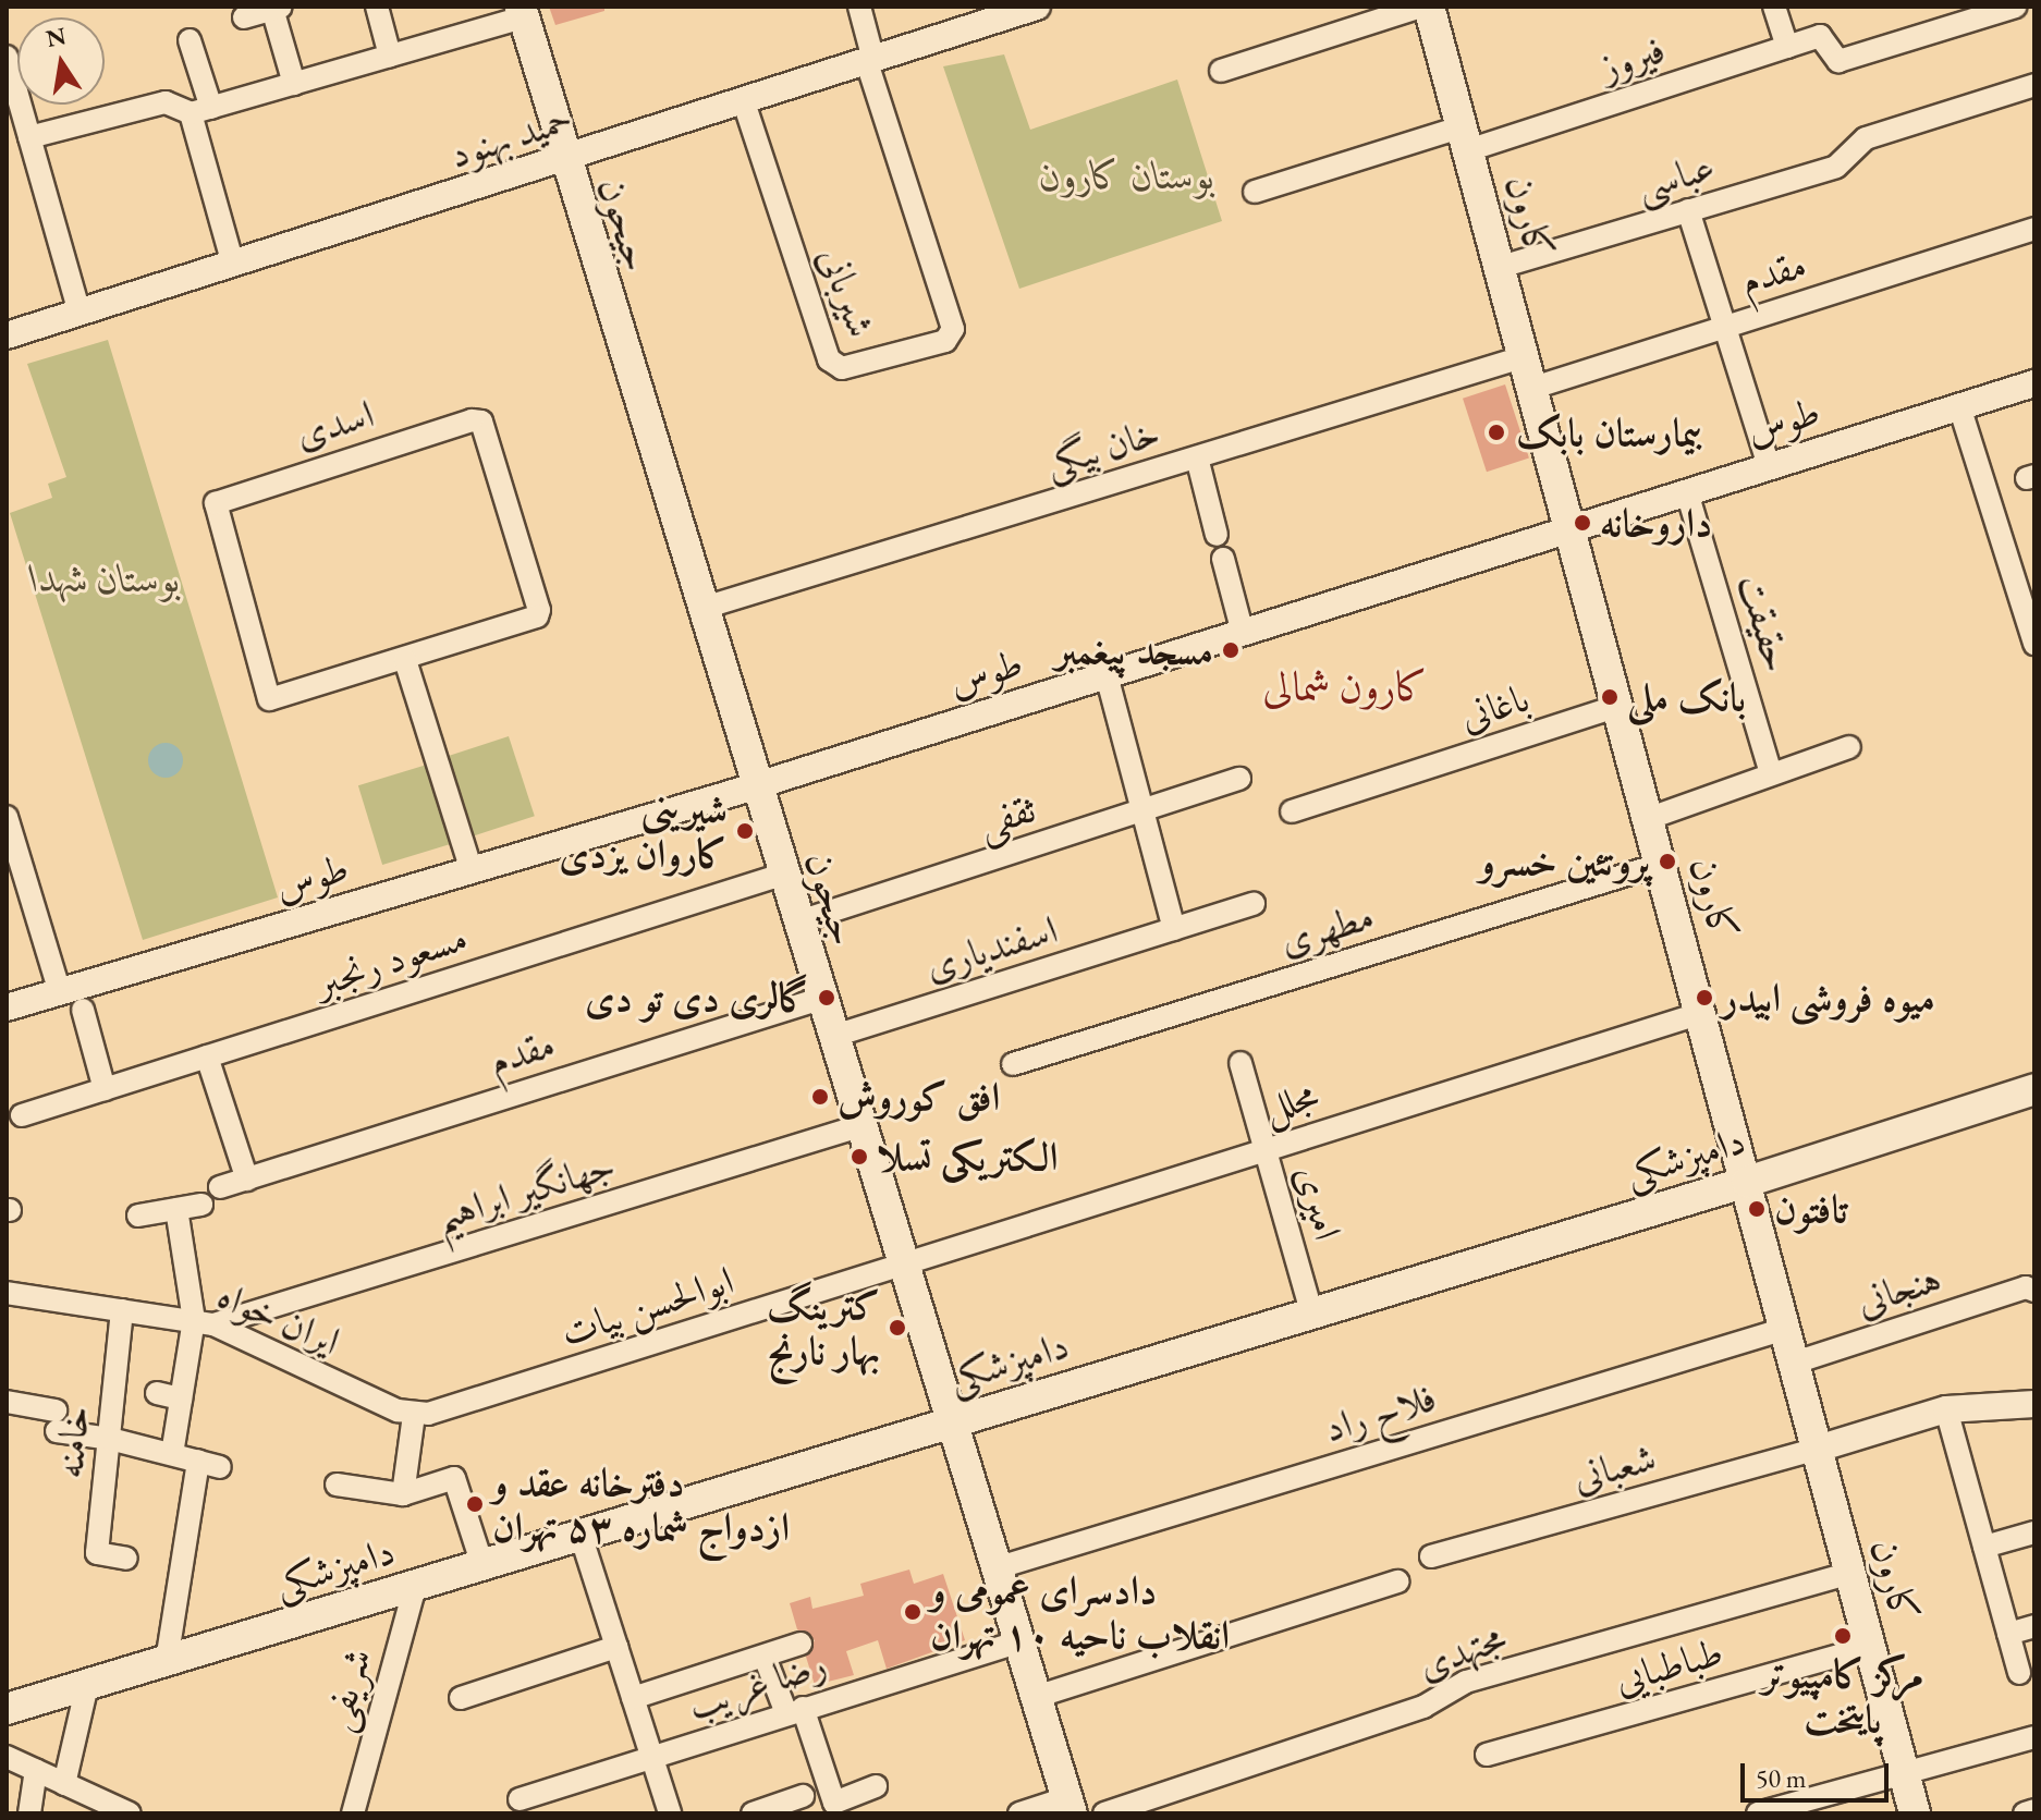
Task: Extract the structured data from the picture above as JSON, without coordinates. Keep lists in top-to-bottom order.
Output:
{
  "streets": {
    "main road": ["کارون", "جیحون", "دامپزشکی"],
    "street": [
      "فیروز",
      "حمید بهنود",
      "عباسی",
      "مقدم",
      "شیربانی",
      "طوس",
      "اسدی",
      "خان بیگی",
      "حقیقت",
      "باغانی",
      "ثقفی",
      "مطهری",
      "اسفندیاری",
      "مسعود رنجبر",
      "مجلل",
      "جهانگیر ابراهیم",
      "امیری",
      "هنجانی",
      "ابوالحسن بیات",
      "ایران خواه",
      "فلاح راد",
      "خامنه",
      "شعبانی",
      "مجتهدی",
      "طباطبایی",
      "رضا غریب",
      "شریفی"
    ]
  },
  "crossings": [
    ["فیروز", "کارون"],
    ["حمید بهنود", "جیحون"],
    ["حمید بهنود", "شیربانی"],
    ["عباسی", "کارون"],
    ["کارون", "مقدم"],
    ["کارون", "طوس"],
    ["کارون", "خان بیگی"],
    ["کارون", "باغانی"],
    ["کارون", "مطهری"],
    ["کارون", "مجلل"],
    ["کارون", "دامپزشکی"],
    ["کارون", "هنجانی"],
    ["کارون", "فلاح راد"],
    ["کارون", "شعبانی"],
    ["کارون", "مجتهدی"],
    ["کارون", "طباطبایی"],
    ["جیحون", "مقدم"],
    ["جیحون", "طوس"],
    ["جیحون", "خان بیگی"],
    ["جیحون", "ثقفی"],
    ["جیحون", "اسفندیاری"],
    ["جیحون", "مسعود رنجبر"],
    ["جیحون", "مجلل"],
    ["جیحون", "دامپزشکی"],
    ["جیحون", "جهانگیر ابراهیم"],
    ["جیحون", "ابوالحسن بیات"],
    ["جیحون", "فلاح راد"],
    ["جیحون", "رضا غریب"],
    ["طوس", "حقیقت"],
    ["مجلل", "امیری"],
    ["مجلل", "ابوالحسن بیات"],
    ["دامپزشکی", "امیری"],
    ["دامپزشکی", "شریفی"],
    ["جهانگیر ابراهیم", "ایران خواه"],
    ["ابوالحسن بیات", "ایران خواه"],
    ["ایران خواه", "خامنه"]
  ],
  "districts": ["کارون شمالی"],
  "parks": ["بوستان کارون", "بوستان شهدا"],
  "places": [
    "بیمارستان بابک",
    "داروخانه",
    "مسجد پیغمبر",
    "بانک ملی",
    "شیرینی کاروان یزدی",
    "پروتئین خسرو",
    "گالری دی تو دی",
    "میوه فروشی ابیدر",
    "افق کوروش",
    "الکتریکی تسلا",
    "تافتون",
    "کترینگ بهار نارنج",
    "دفترخانه عقد و ازدواج شماره ۵۳ تهران",
    "دادسرای عمومی و انقلاب ناحیه ۱۰ تهران",
    "مرکز کامپیوتر پایتخت"
  ],
  "scale_bar": "50 m",
  "north": "top"
}
